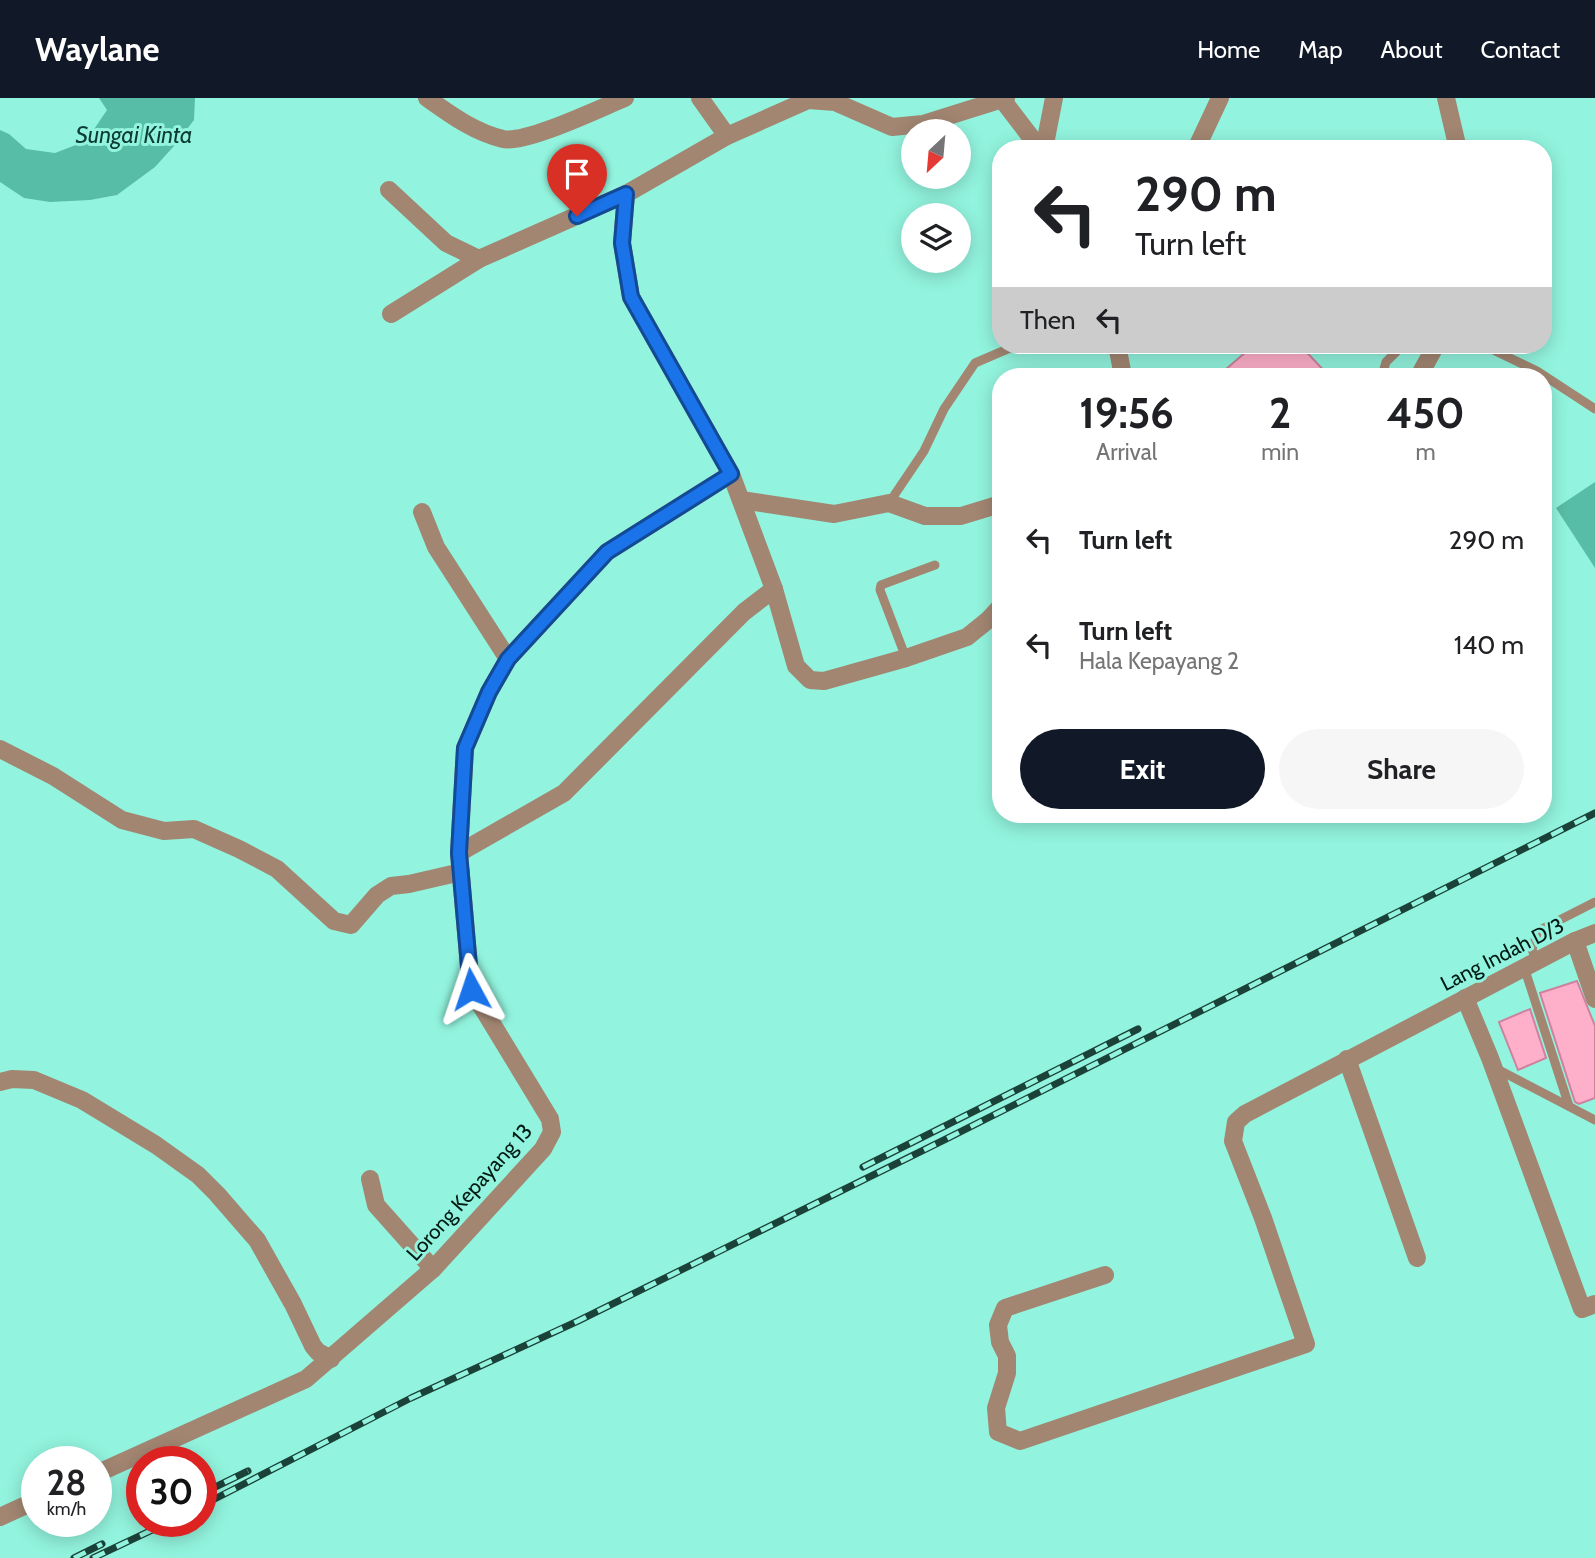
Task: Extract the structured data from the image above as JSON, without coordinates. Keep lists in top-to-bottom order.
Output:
{
  "streets": {
    "street": ["Lang Indah D/3", "Lorong Kepayang 13"]
  },
  "water": ["Sungai Kinta"],
  "north": "bottom left",
  "page": {
    "header": "Waylane",
    "nav": [
      "Home",
      "Map",
      "About",
      "Contact"
    ],
    "turn": ["290 m", "Turn left"],
    "then": "Then",
    "eta": [
      "19:56",
      "Arrival",
      "2",
      "min",
      "450",
      "m"
    ],
    "list": [
      {
        "name": "Turn left",
        "value": "290 m"
      },
      {
        "name": "Turn left",
        "note": "Hala Kepayang 2",
        "value": "140 m"
      }
    ],
    "buttons": ["Exit", "Share"],
    "speed": "28 km/h",
    "limit": "30"
  }
}
